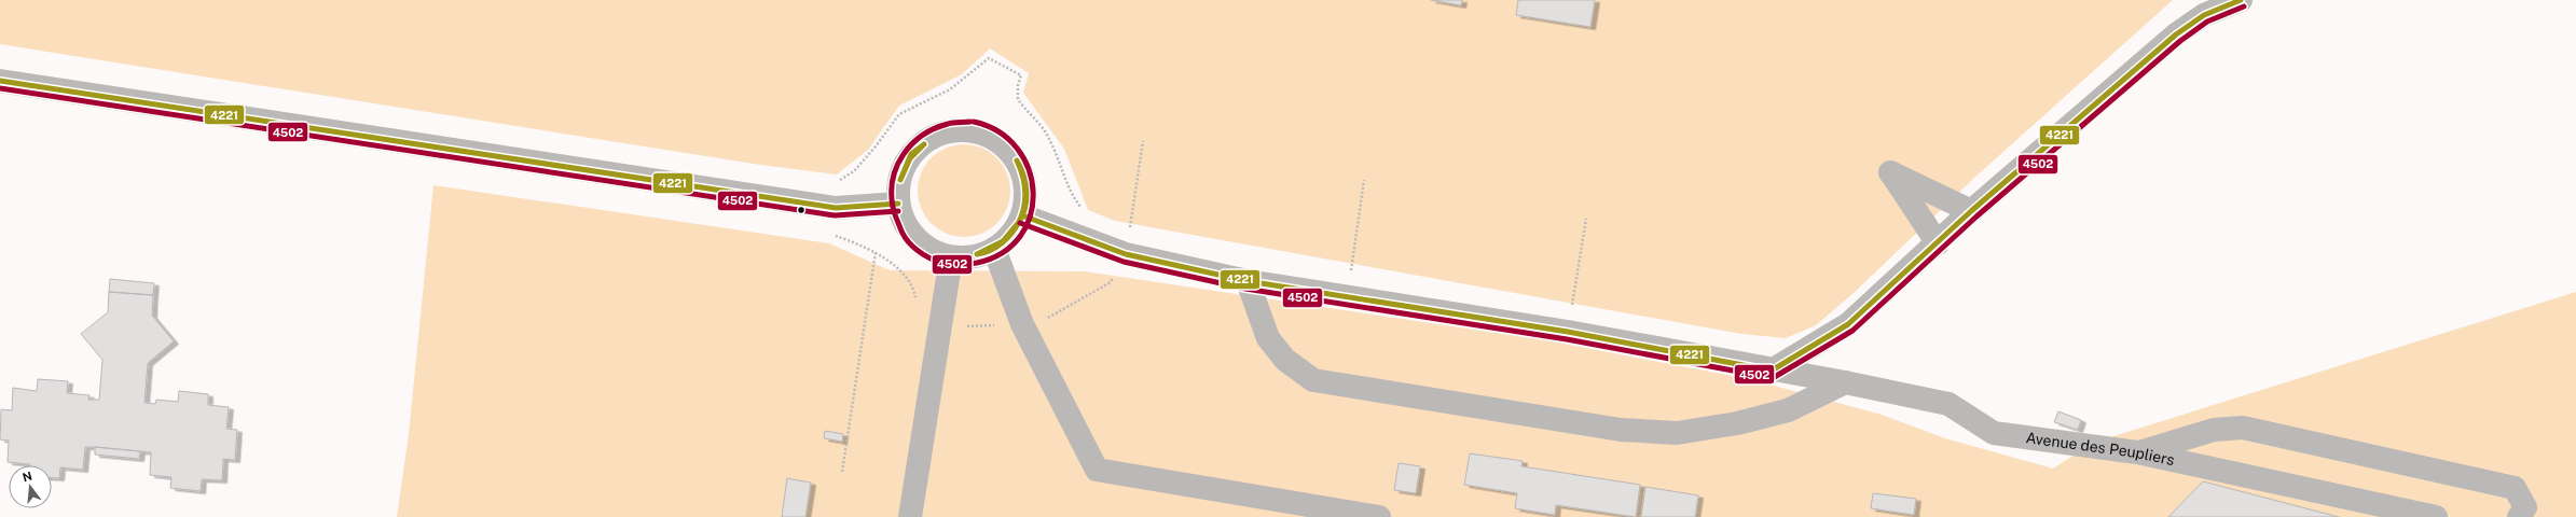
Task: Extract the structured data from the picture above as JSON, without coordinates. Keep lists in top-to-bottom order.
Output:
{
  "streets": {
    "street": ["Avenue des Peupliers"]
  },
  "lines": ["transit line 4221", "transit line 4502"],
  "north": "top"
}
